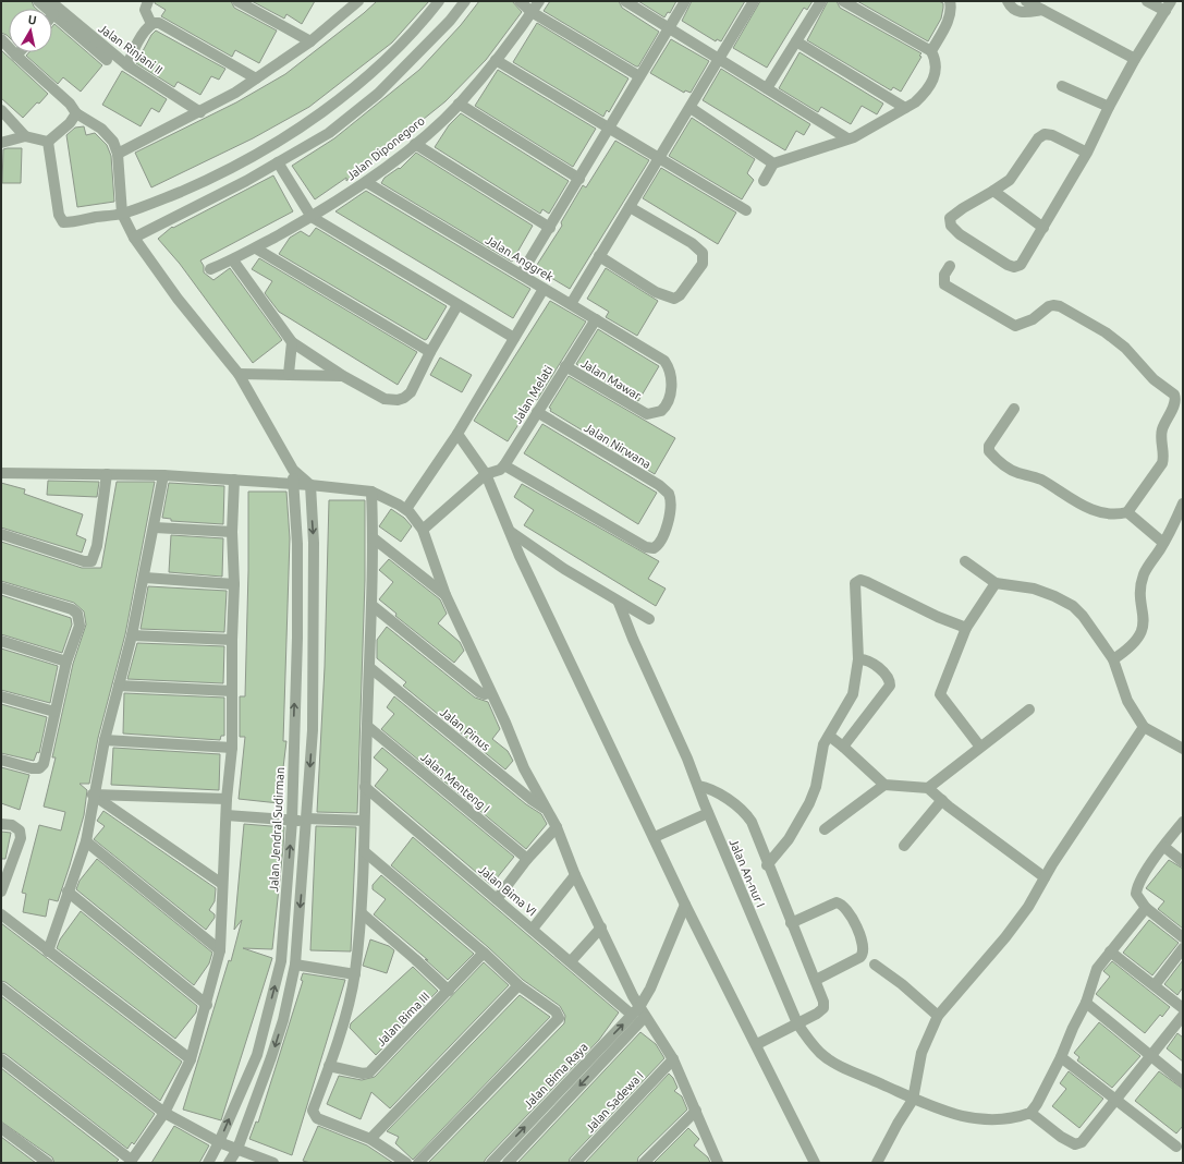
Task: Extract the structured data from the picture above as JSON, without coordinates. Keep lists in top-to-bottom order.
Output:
{
  "streets": {
    "street": [
      "Jalan Rinjani II",
      "Jalan Diponegoro",
      "Jalan Anggrek",
      "Jalan Mawar",
      "Jalan Melati",
      "Jalan Nirwana",
      "Jalan Pinus",
      "Jalan Menteng I",
      "Jalan Jendral Sudirman",
      "Jalan An-nur I",
      "Jalan Bima VI",
      "Jalan Bima III",
      "Jalan Bima Raya",
      "Jalan Sadewa I"
    ]
  },
  "crossings": [
    ["Jalan Diponegoro", "Jalan Anggrek"],
    ["Jalan Anggrek", "Jalan Mawar"],
    ["Jalan Anggrek", "Jalan Melati"],
    ["Jalan Mawar", "Jalan Melati"],
    ["Jalan Melati", "Jalan Nirwana"],
    ["Jalan Bima VI", "Jalan Bima Raya"]
  ],
  "north": "top"
}
